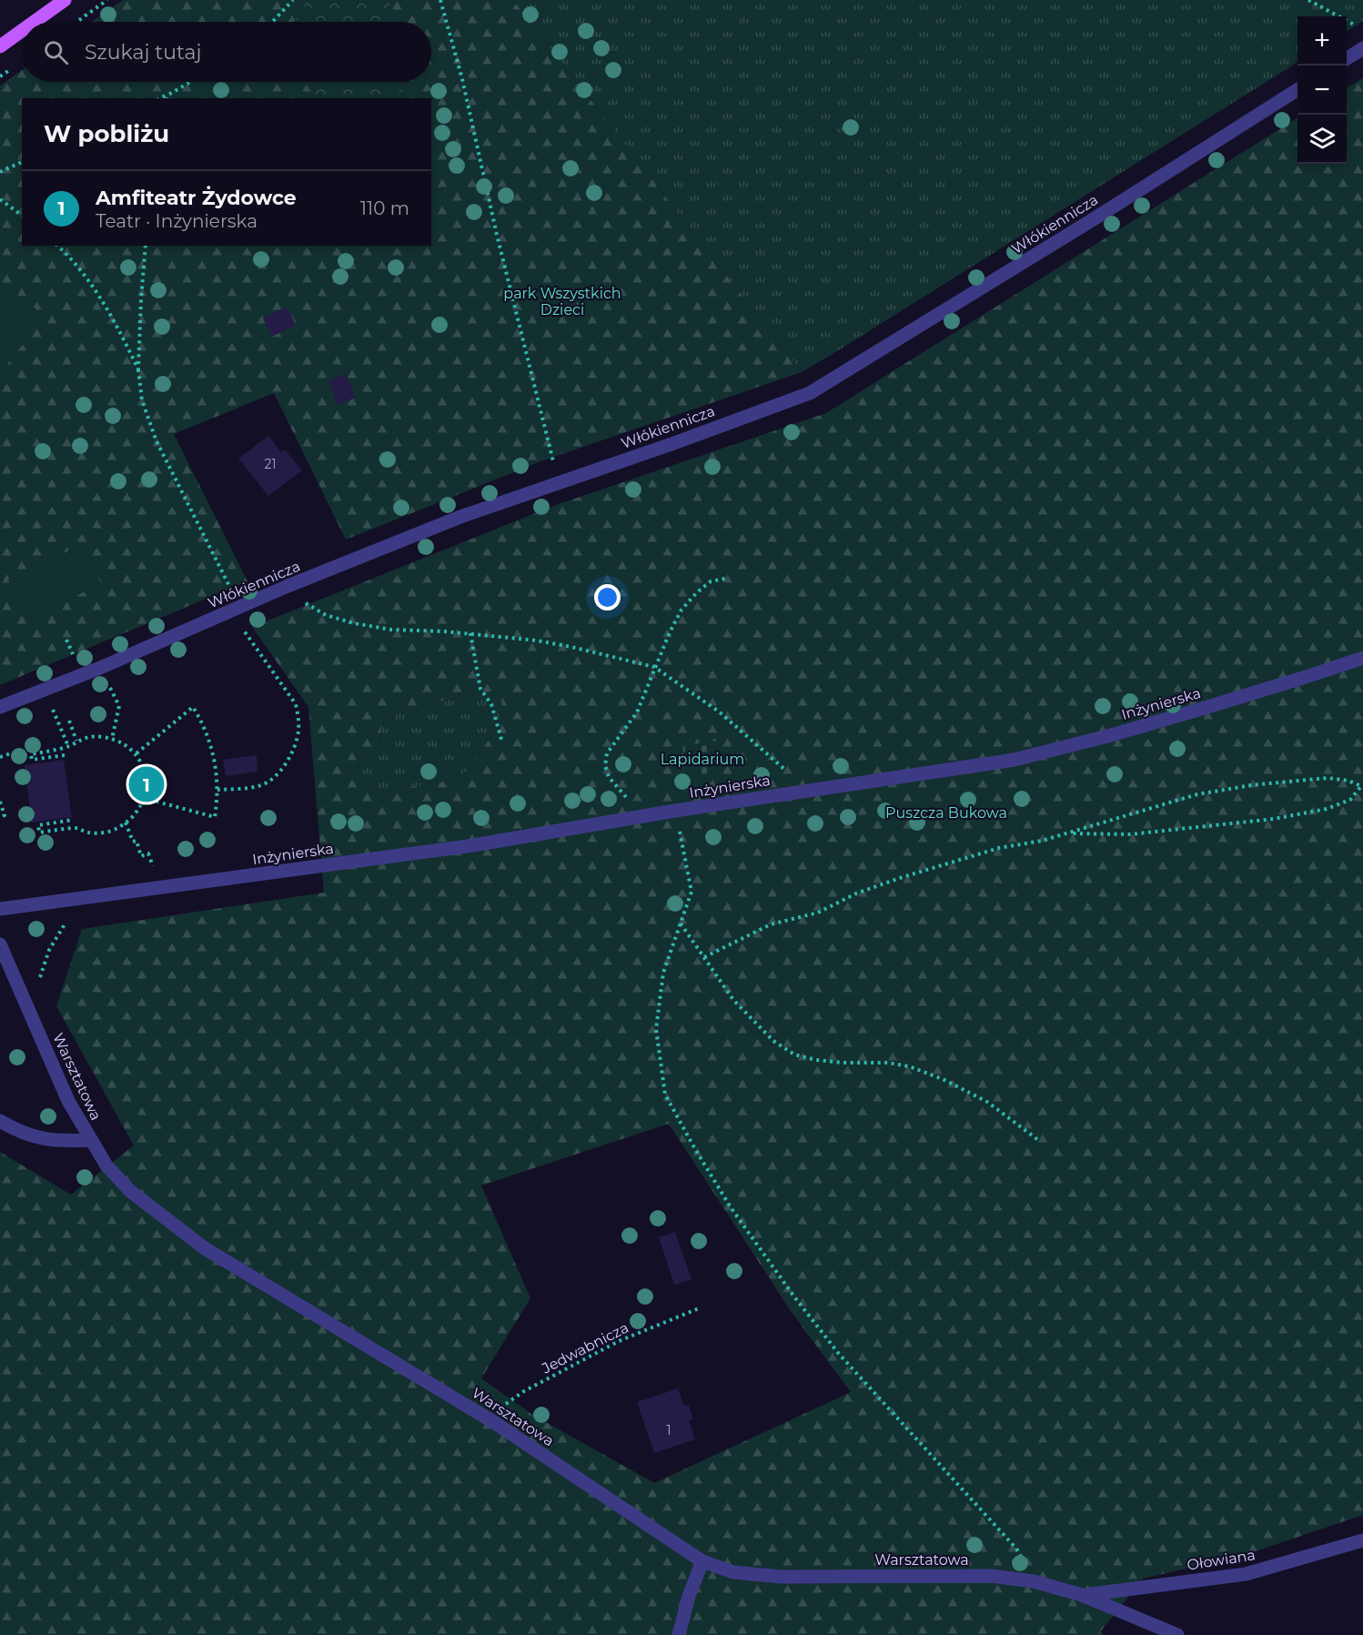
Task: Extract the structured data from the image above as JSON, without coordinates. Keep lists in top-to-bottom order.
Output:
{
  "streets": {
    "street": [
      "Włókiennicza",
      "Inżynierska",
      "Warsztatowa",
      "Ołowiana"
    ],
    "path": ["Jedwabnicza"]
  },
  "crossings": [
    ["Warsztatowa", "Jedwabnicza"],
    ["Warsztatowa", "Ołowiana"]
  ],
  "parks": ["park Wszystkich Dzieci", "Lapidarium", "Puszcza Bukowa"],
  "house_numbers": ["21", "1"],
  "page": {
    "map_buttons": ["+", "−"],
    "search": "Szukaj tutaj",
    "heading": "W pobliżu",
    "list": [
      {
        "mark": "1",
        "name": "Amfiteatr Żydowce",
        "note": "Teatr · Inżynierska",
        "value": "110 m"
      }
    ],
    "pins": "1"
  }
}
